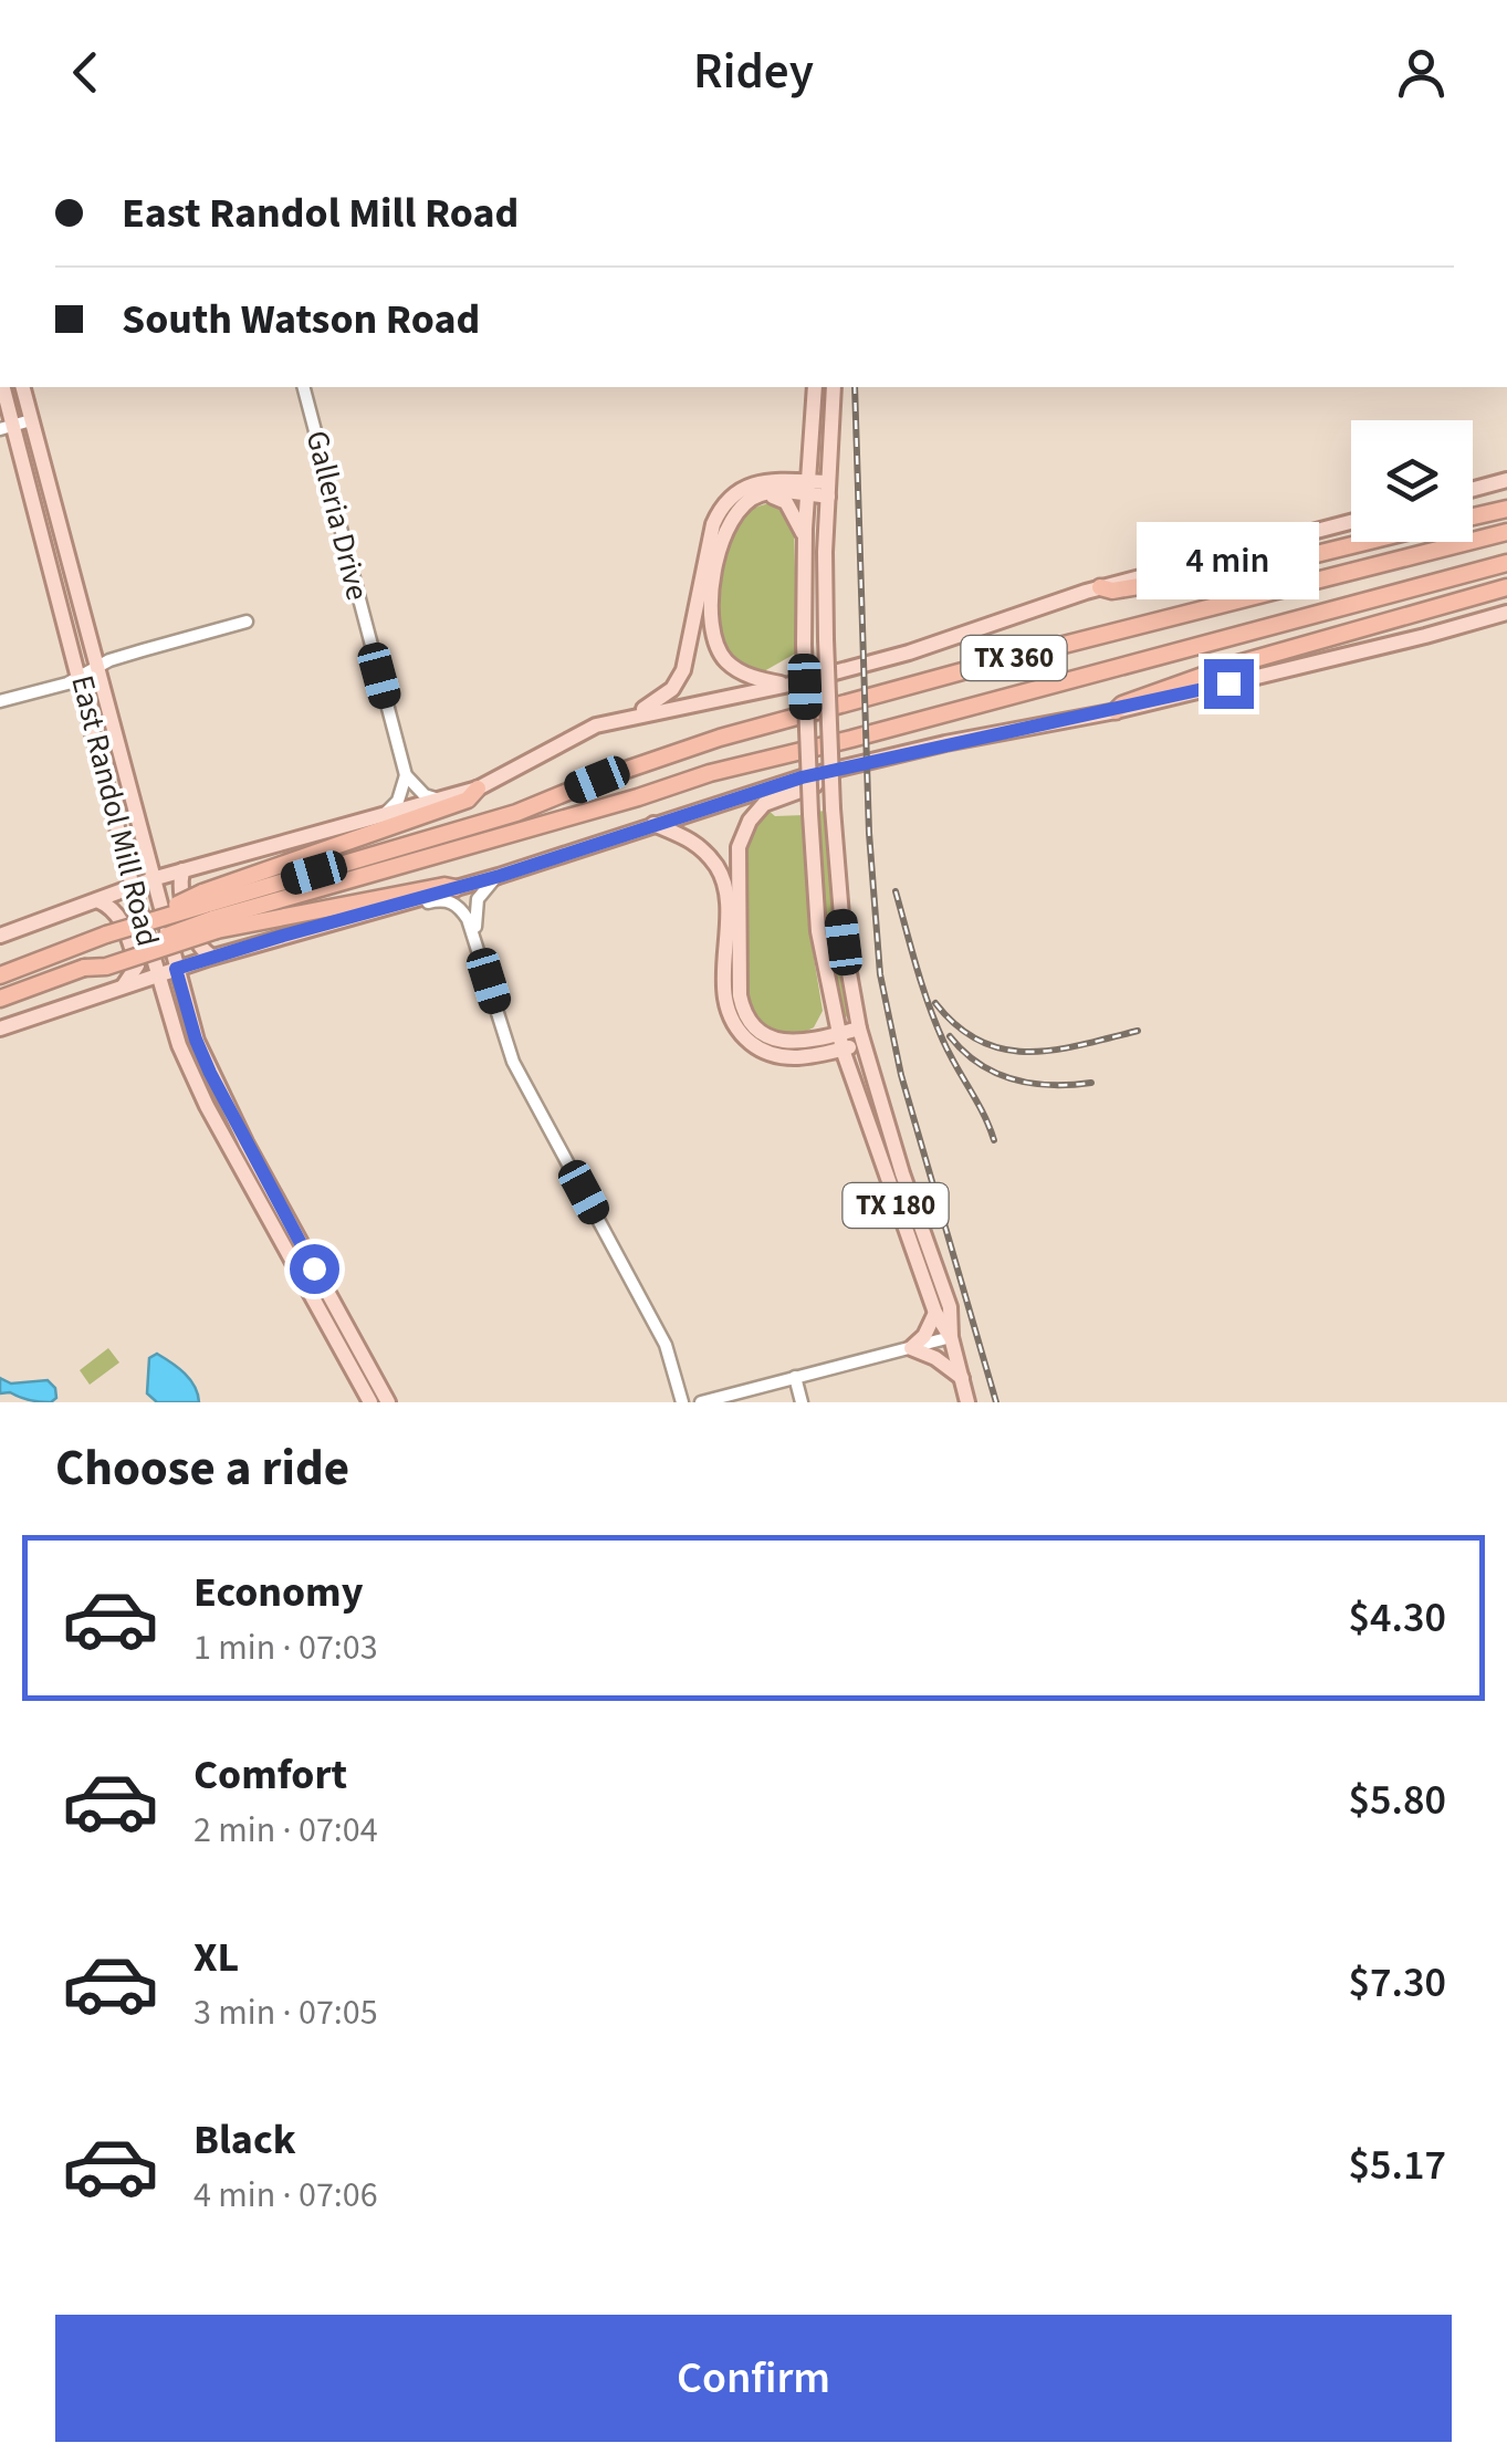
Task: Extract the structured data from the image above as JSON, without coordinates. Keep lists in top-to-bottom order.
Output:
{
  "streets": {
    "highway": ["TX 360"],
    "main road": ["East Randol Mill Road", "TX 180"],
    "street": ["Galleria Drive"]
  },
  "page": {
    "header": "Ridey",
    "banner": ["East Randol Mill Road", "South Watson Road"],
    "bubble": "4 min",
    "heading": "Choose a ride",
    "list": [
      {
        "name": "Economy",
        "note": "1 min · 07:03",
        "value": "$4.30"
      },
      {
        "name": "Comfort",
        "note": "2 min · 07:04",
        "value": "$5.80"
      },
      {
        "name": "XL",
        "note": "3 min · 07:05",
        "value": "$7.30"
      },
      {
        "name": "Black",
        "note": "4 min · 07:06",
        "value": "$5.17"
      }
    ],
    "buttons": "Confirm"
  }
}
